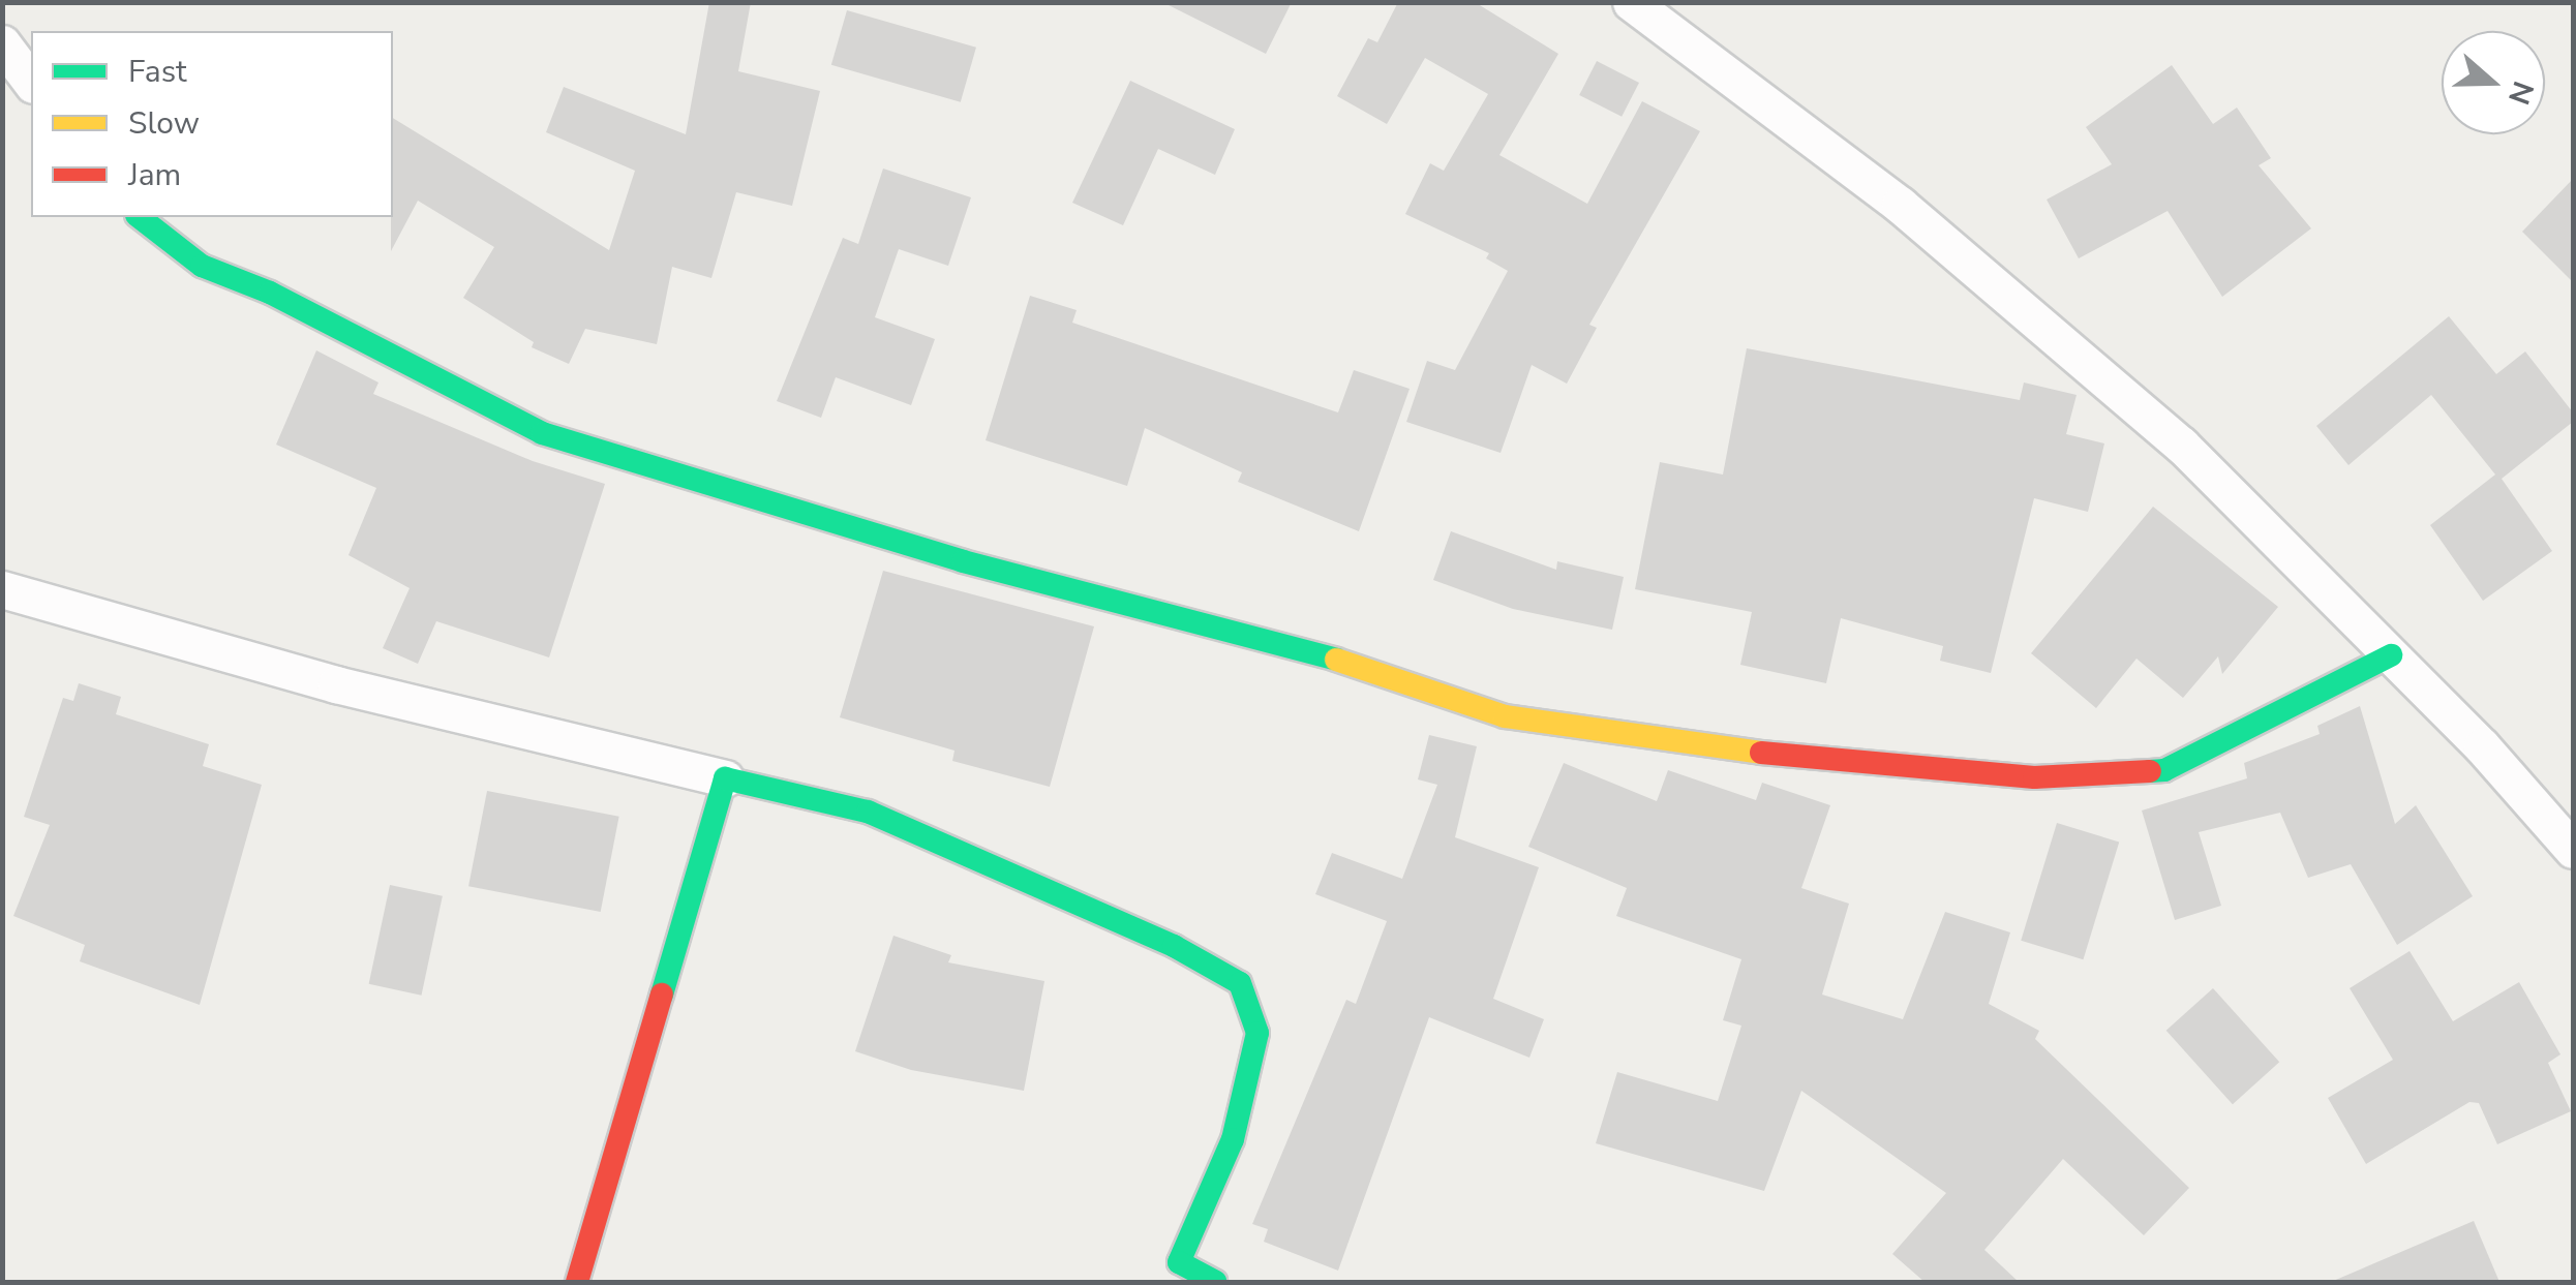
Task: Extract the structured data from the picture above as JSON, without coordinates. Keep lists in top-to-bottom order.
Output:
{
  "legend": ["Fast", "Slow", "Jam"],
  "north": "right"
}
